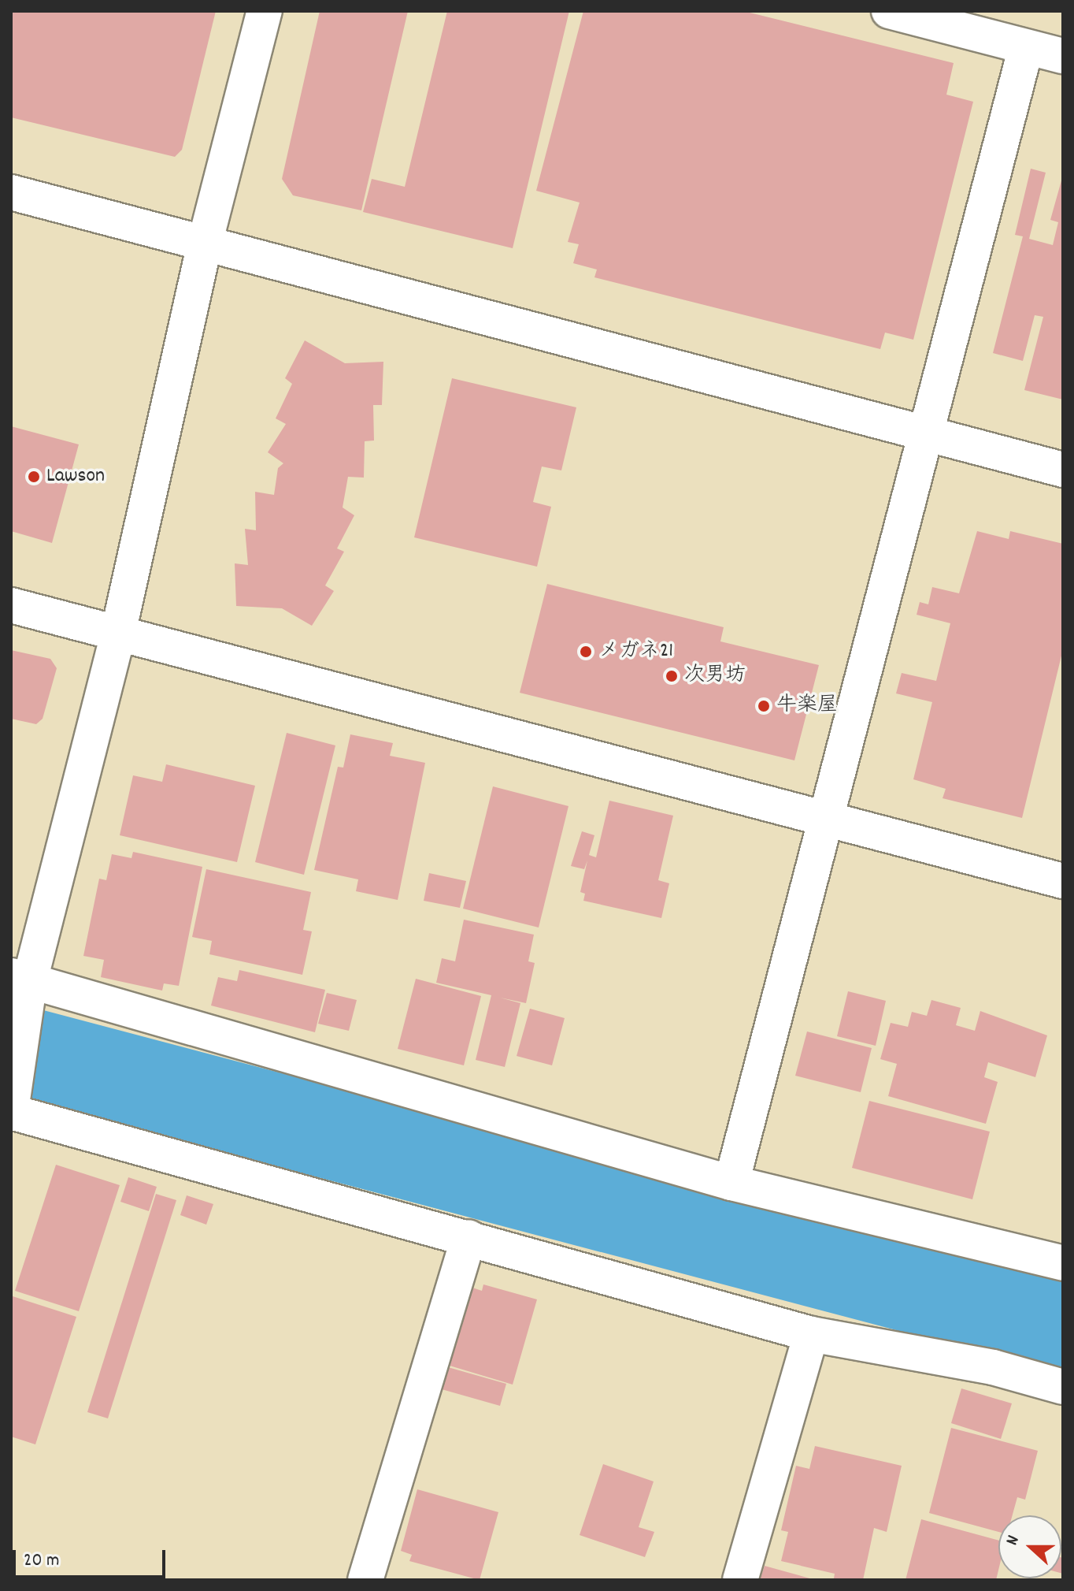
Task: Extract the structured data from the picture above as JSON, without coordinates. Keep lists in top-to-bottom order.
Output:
{
  "places": [
    "Lawson",
    "メガネ21",
    "次男坊",
    "牛楽屋"
  ],
  "scale_bar": "20 m",
  "north": "left"
}
